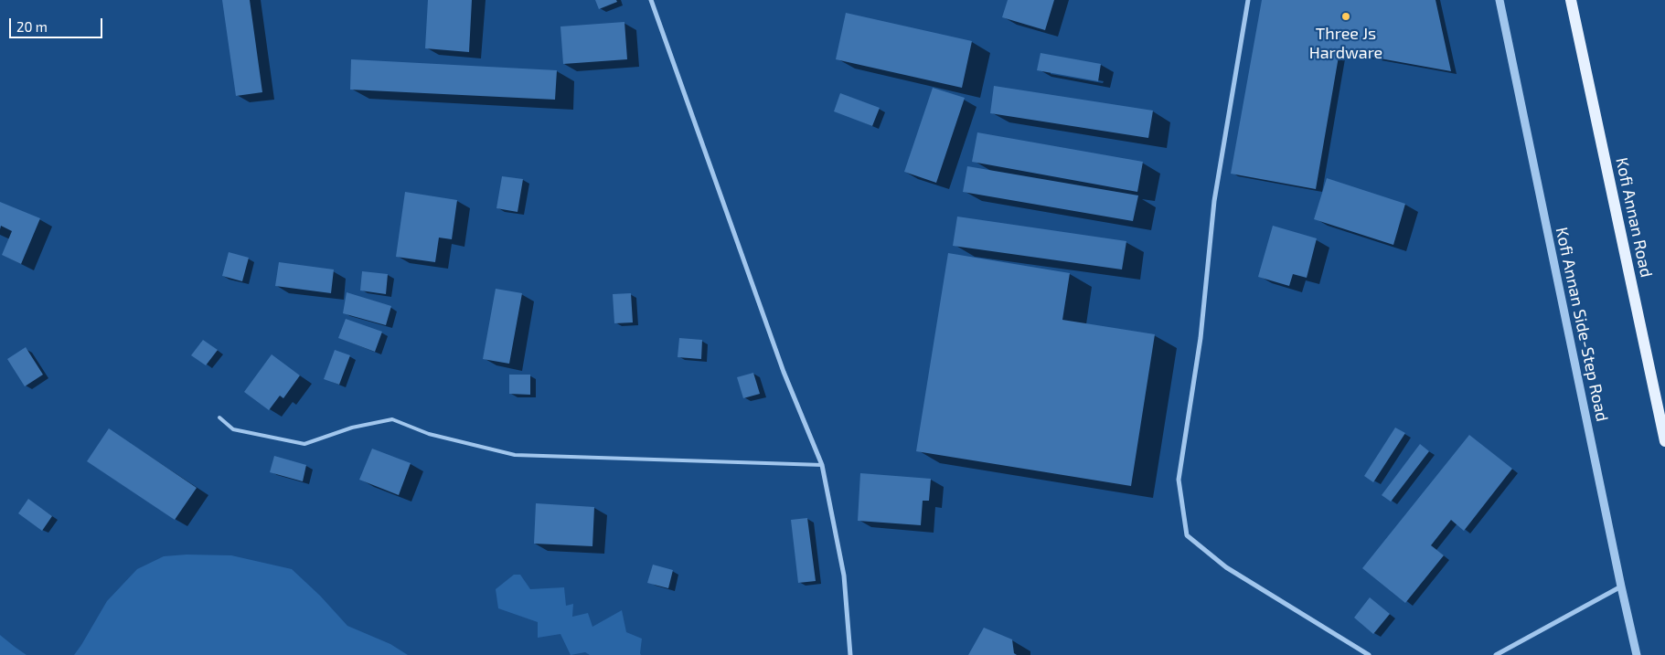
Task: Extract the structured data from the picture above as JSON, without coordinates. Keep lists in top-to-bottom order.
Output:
{
  "streets": {
    "main road": ["Kofi Annan Road"],
    "street": ["Kofi Annan Side-Step Road"]
  },
  "places": ["Three Js Hardware"],
  "scale_bar": "20 m"
}
